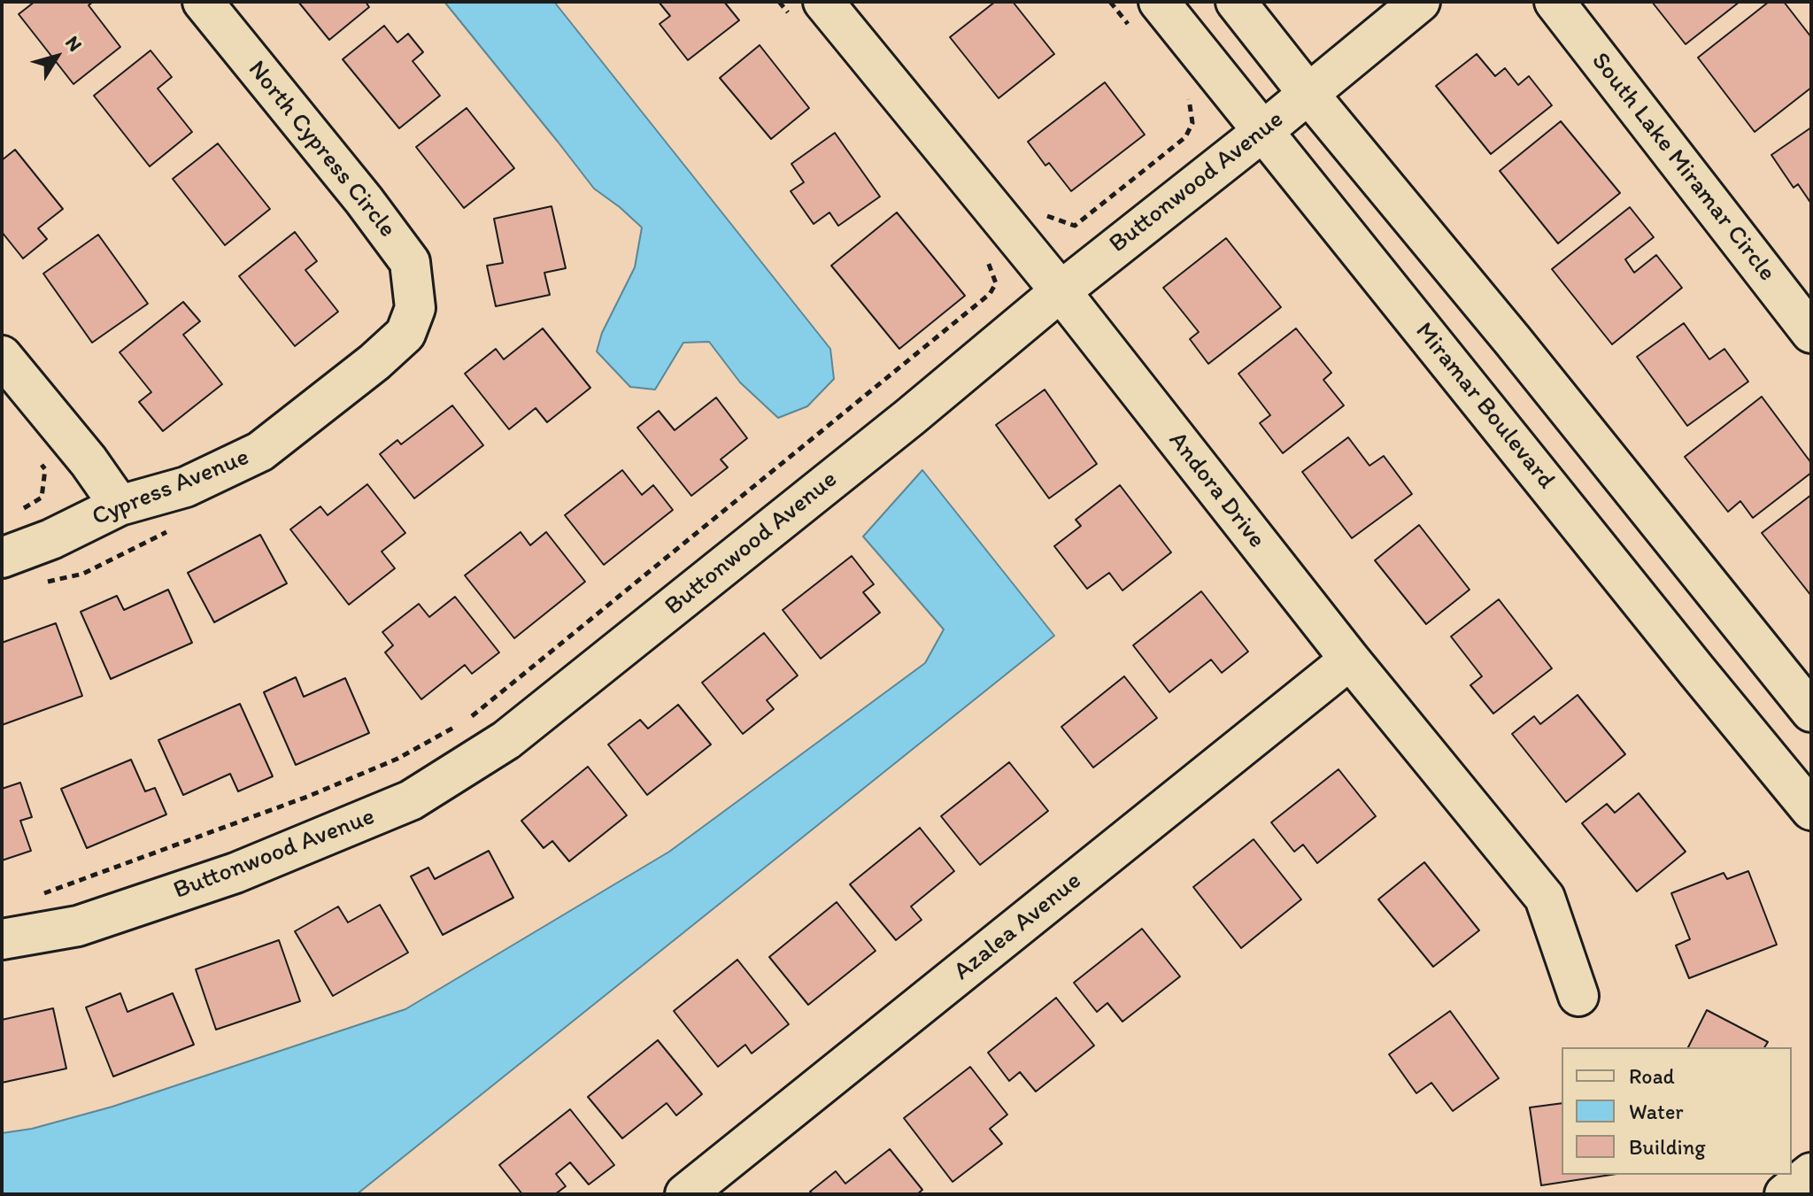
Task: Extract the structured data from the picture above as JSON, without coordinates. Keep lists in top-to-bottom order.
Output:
{
  "streets": {
    "street": [
      "North Cypress Circle",
      "South Lake Miramar Circle",
      "Buttonwood Avenue",
      "Miramar Boulevard",
      "Cypress Avenue",
      "Andora Drive",
      "Azalea Avenue"
    ]
  },
  "crossings": [
    ["North Cypress Circle", "Cypress Avenue"],
    ["Buttonwood Avenue", "Miramar Boulevard"],
    ["Buttonwood Avenue", "Andora Drive"],
    ["Andora Drive", "Azalea Avenue"]
  ],
  "legend": ["Road", "Water", "Building"],
  "north": "top right"
}
